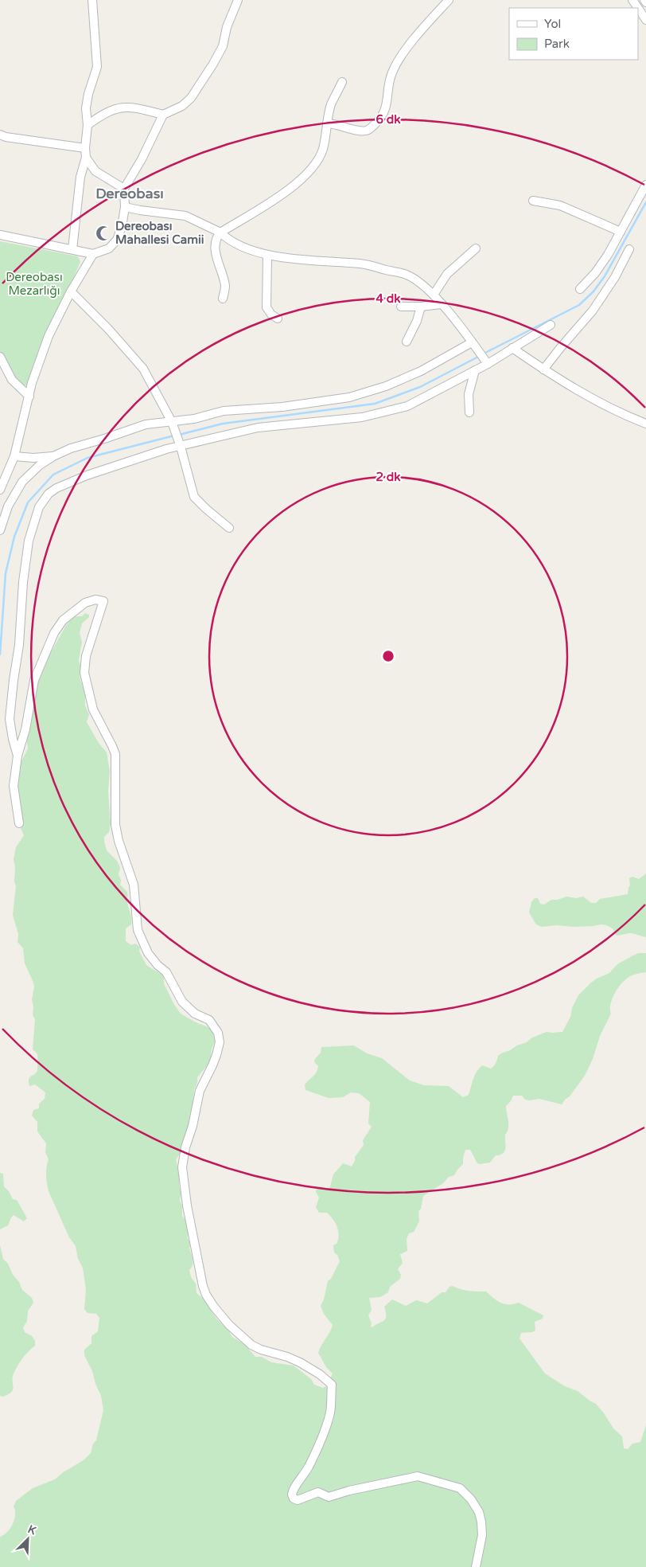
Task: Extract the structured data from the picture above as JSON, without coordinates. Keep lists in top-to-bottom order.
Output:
{
  "districts": ["Dereobası"],
  "parks": ["Dereobası Mezarlığı"],
  "places": {
    "mosque": ["Dereobası Mahallesi Camii"]
  },
  "legend": ["Yol", "Park"],
  "north": "top right",
  "rings": ["6 dk", "4 dk", "2 dk"]
}
